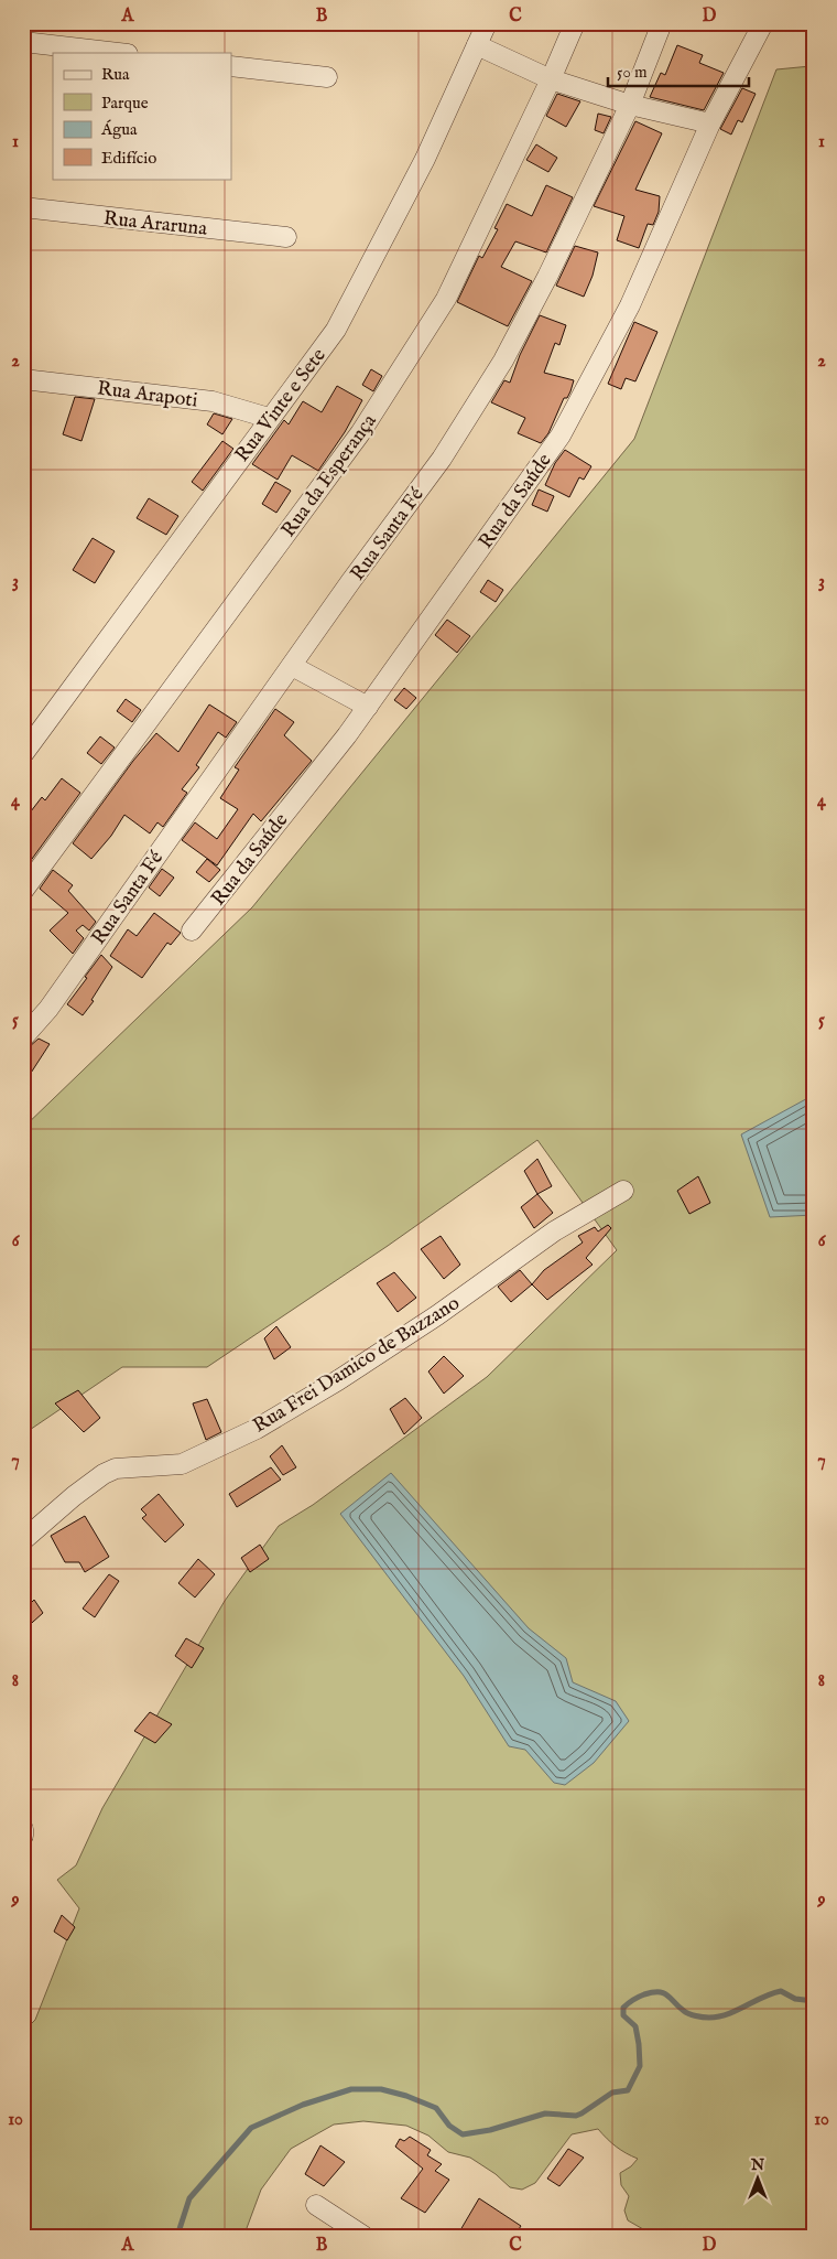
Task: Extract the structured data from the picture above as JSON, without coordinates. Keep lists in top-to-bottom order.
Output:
{
  "streets": {
    "street": [
      "Rua Araruna",
      "Rua Arapoti",
      "Rua Vinte e Sete",
      "Rua da Esperança",
      "Rua da Saúde",
      "Rua Santa Fé",
      "Rua Frei Damico de Bazzano"
    ]
  },
  "crossings": [
    ["Rua Arapoti", "Rua Vinte e Sete"]
  ],
  "legend": [
    "Rua",
    "Parque",
    "Água",
    "Edifício"
  ],
  "scale_bar": "50 m",
  "north": "top",
  "grid": {
    "columns": [
      "A",
      "B",
      "C",
      "D"
    ],
    "rows": [
      "1",
      "2",
      "3",
      "4",
      "5",
      "6",
      "7",
      "8",
      "9",
      "10"
    ]
  }
}
